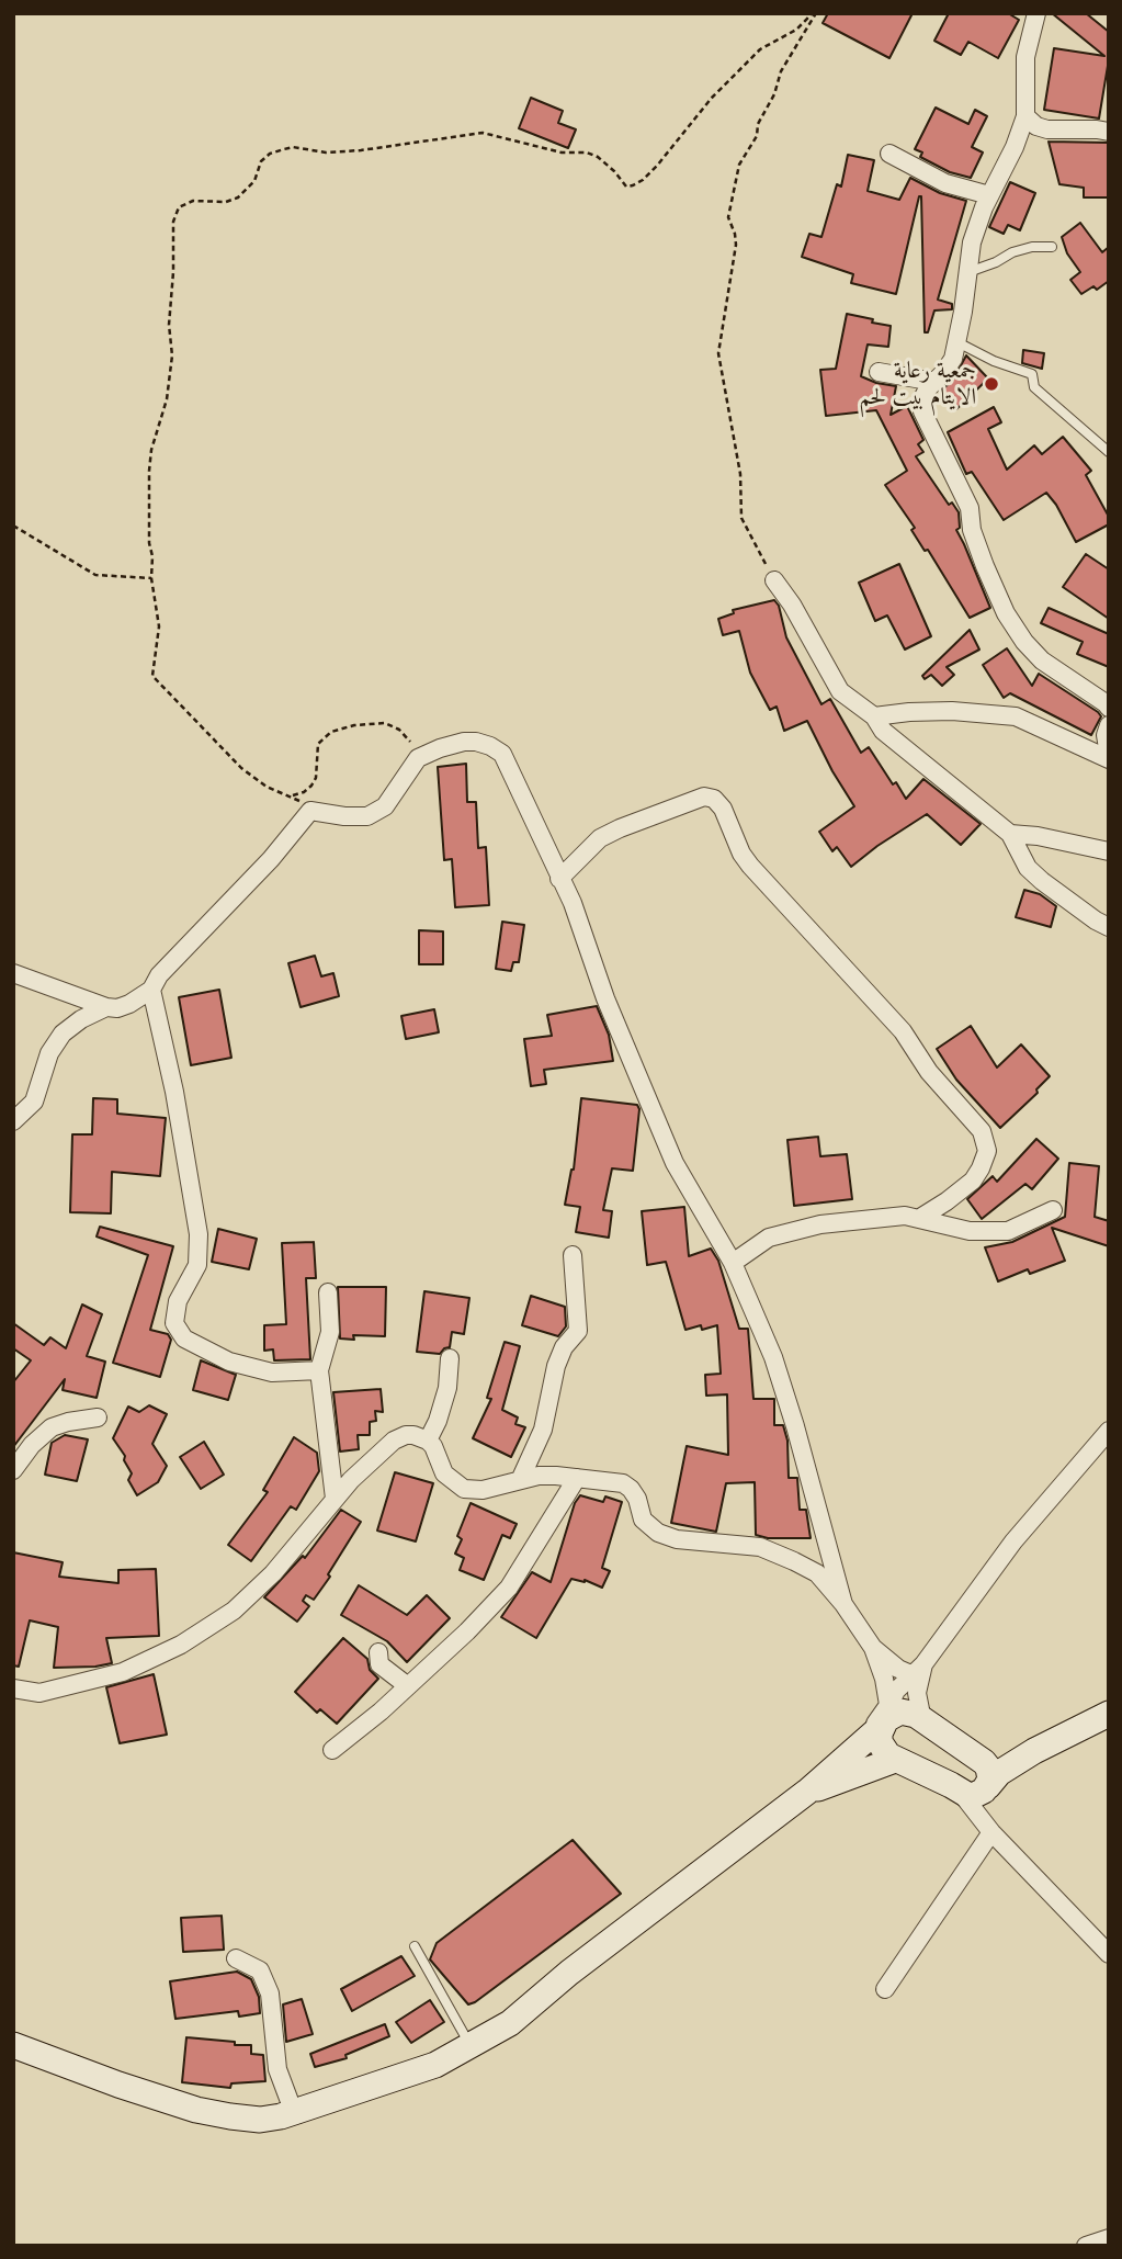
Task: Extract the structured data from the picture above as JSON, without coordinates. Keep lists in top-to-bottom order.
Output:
{
  "places": ["جمعية رعاية الايتام بيت لحم"]
}
